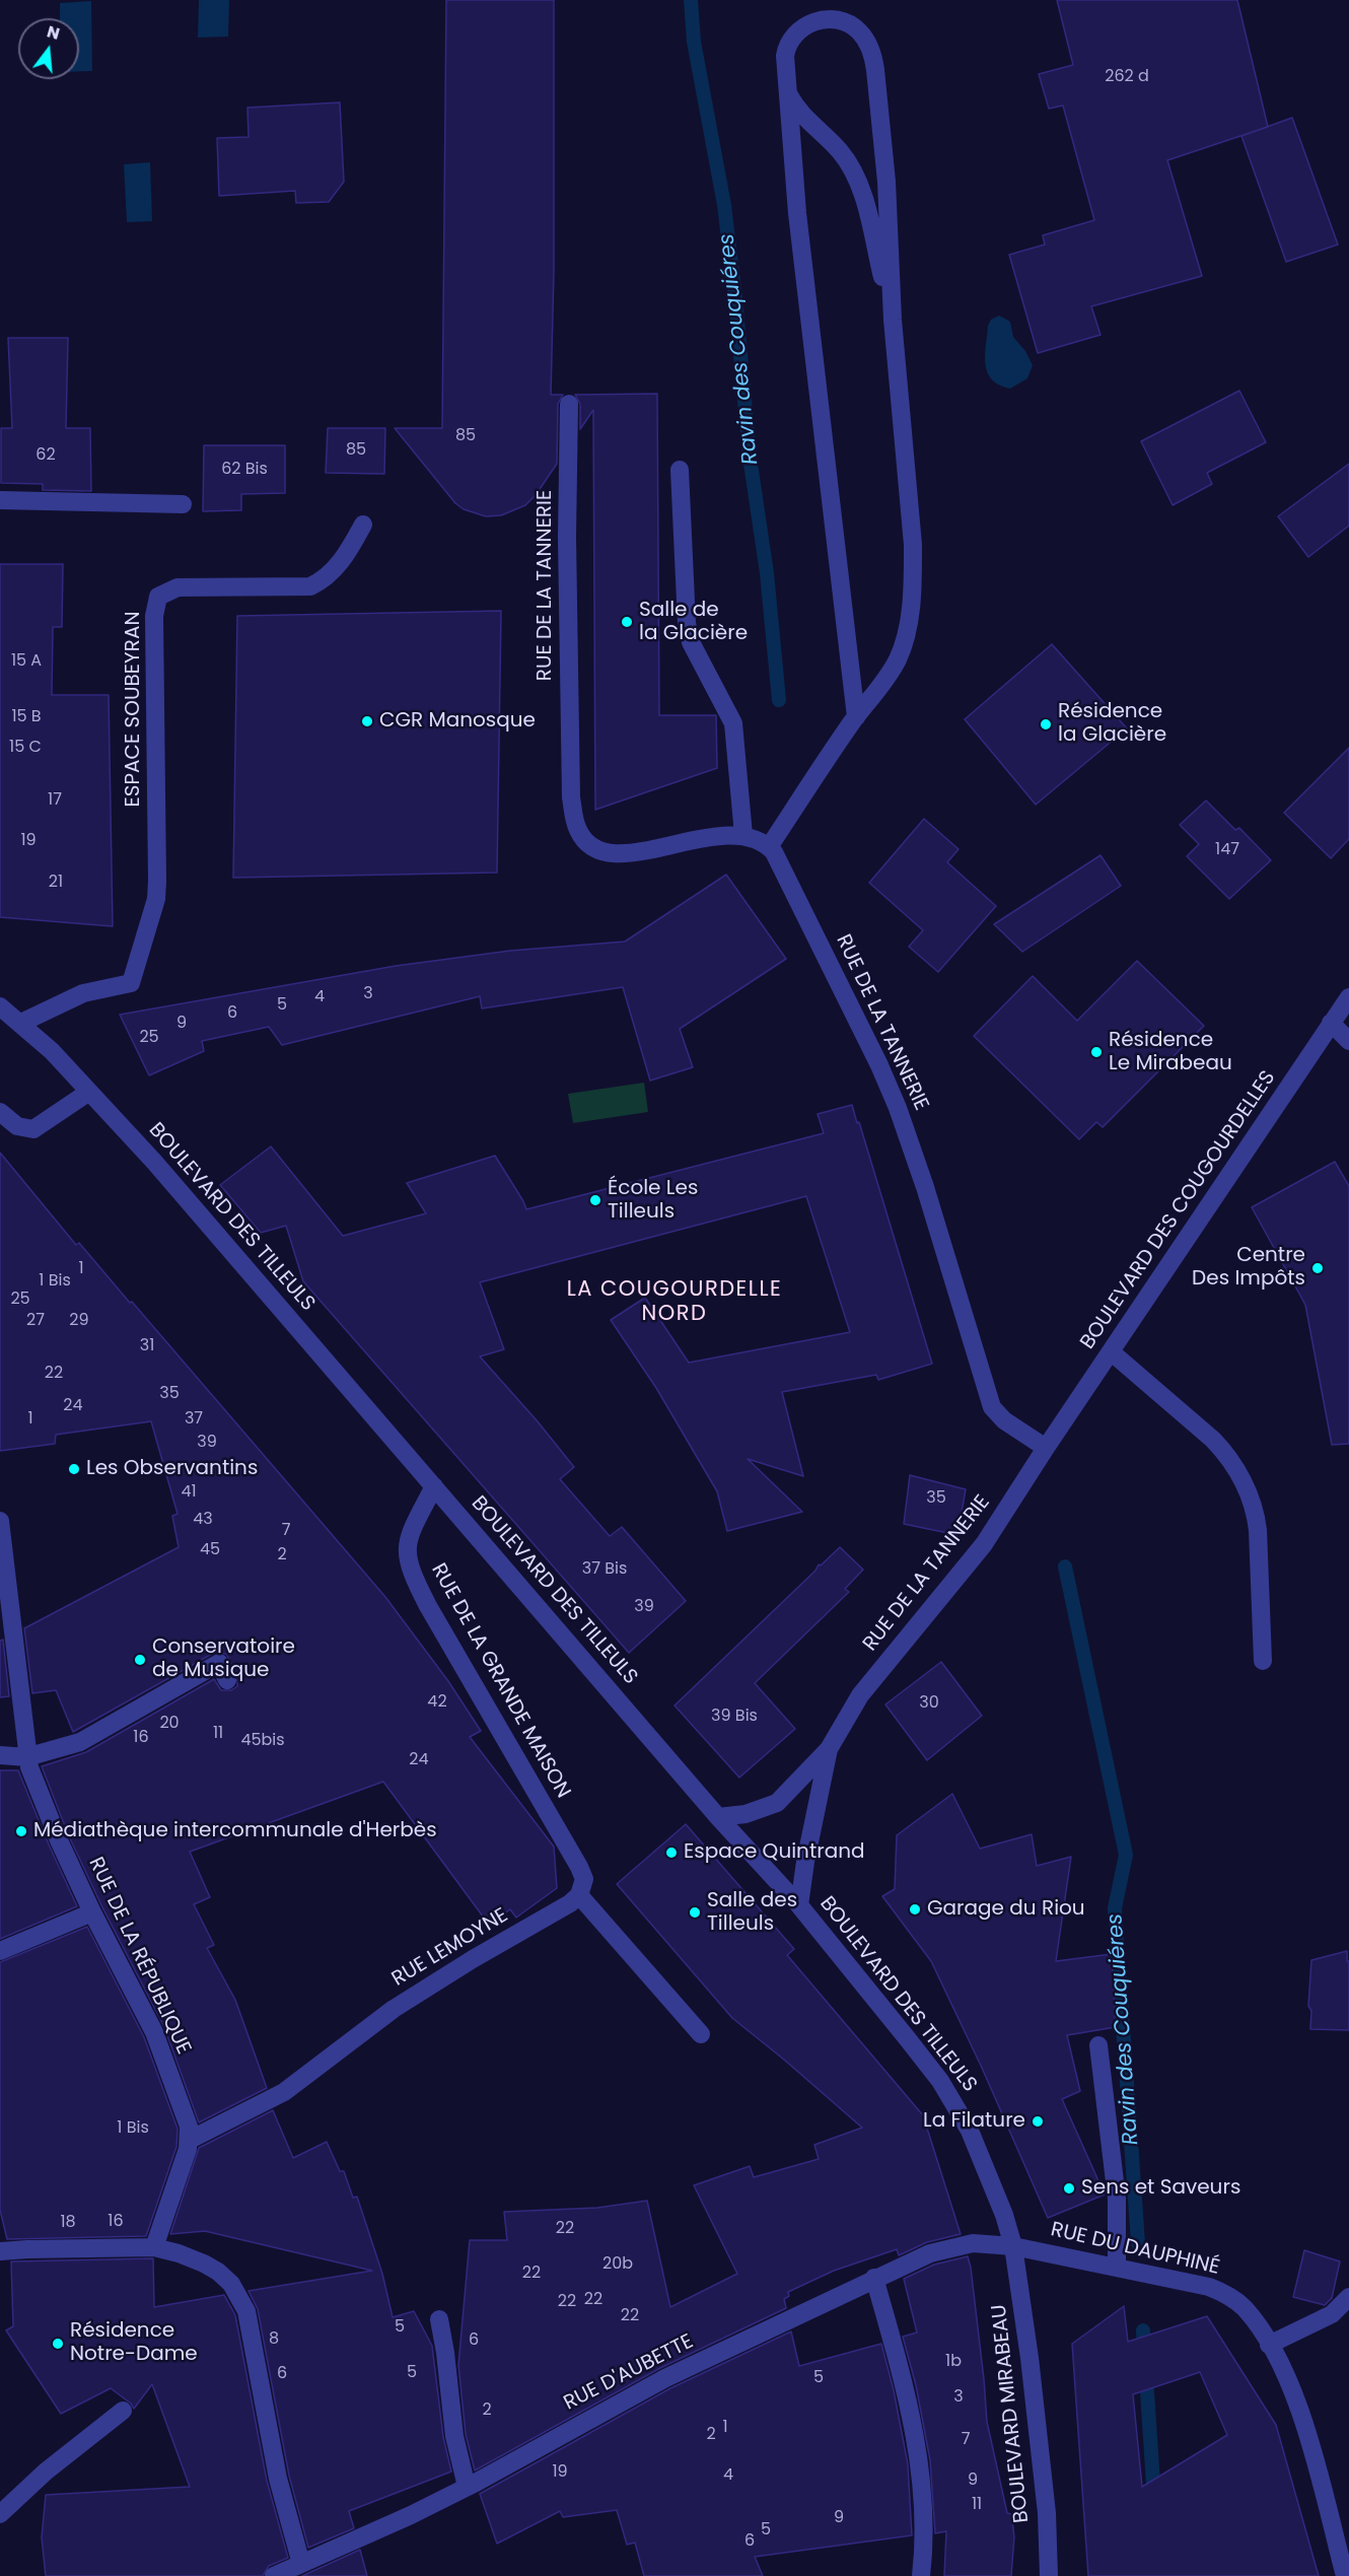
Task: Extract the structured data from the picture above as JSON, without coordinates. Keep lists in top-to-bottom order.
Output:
{
  "streets": {
    "street": [
      "RUE DE LA TANNERIE",
      "ESPACE SOUBEYRAN",
      "BOULEVARD DES COUGOURDELLES",
      "BOULEVARD DES TILLEULS",
      "RUE DE LA GRANDE MAISON",
      "RUE LEMOYNE",
      "RUE DE LA RÉPUBLIQUE",
      "RUE DU DAUPHINÉ",
      "RUE D'AUBETTE",
      "BOULEVARD MIRABEAU"
    ]
  },
  "crossings": [
    ["RUE DE LA TANNERIE", "BOULEVARD DES COUGOURDELLES"],
    ["ESPACE SOUBEYRAN", "BOULEVARD DES TILLEULS"],
    ["BOULEVARD DES TILLEULS", "RUE DE LA GRANDE MAISON"],
    ["BOULEVARD DES TILLEULS", "RUE DU DAUPHINÉ"],
    ["BOULEVARD DES TILLEULS", "RUE D'AUBETTE"],
    ["BOULEVARD DES TILLEULS", "BOULEVARD MIRABEAU"],
    ["RUE DE LA GRANDE MAISON", "RUE LEMOYNE"],
    ["RUE LEMOYNE", "RUE DE LA RÉPUBLIQUE"],
    ["RUE DU DAUPHINÉ", "RUE D'AUBETTE"],
    ["RUE DU DAUPHINÉ", "BOULEVARD MIRABEAU"],
    ["RUE D'AUBETTE", "BOULEVARD MIRABEAU"]
  ],
  "districts": ["LA COUGOURDELLE NORD"],
  "water": ["Ravin des Couquiéres"],
  "places": [
    "Salle de la Glacière",
    "CGR Manosque",
    "Résidence la Glacière",
    "Résidence Le Mirabeau",
    "École Les Tilleuls",
    "Centre Des Impôts",
    "Les Observantins",
    "Conservatoire de Musique",
    "Médiathèque intercommunale d'Herbès",
    "Espace Quintrand",
    "Garage du Riou",
    "Salle des Tilleuls",
    "La Filature",
    "Sens et Saveurs",
    "Résidence Notre-Dame"
  ],
  "house_numbers": [
    "262 d",
    "85",
    "85",
    "62",
    "62 Bis",
    "15 A",
    "15 B",
    "15 C",
    "17",
    "19",
    "147",
    "21",
    "3",
    "4",
    "5",
    "6",
    "9",
    "25",
    "1",
    "1 Bis",
    "25",
    "27",
    "29",
    "31",
    "22",
    "35",
    "24",
    "1",
    "37",
    "39",
    "41",
    "35",
    "43",
    "7",
    "45",
    "2",
    "37 Bis",
    "39",
    "42",
    "30",
    "39 Bis",
    "20",
    "11",
    "16",
    "45bis",
    "24",
    "1 Bis",
    "16",
    "18",
    "22",
    "20b",
    "22",
    "22",
    "22",
    "22",
    "5",
    "8",
    "6",
    "1b",
    "5",
    "6",
    "5",
    "3",
    "2",
    "1",
    "2",
    "7",
    "19",
    "4",
    "9",
    "11",
    "9",
    "5",
    "6"
  ],
  "north": "top"
}
